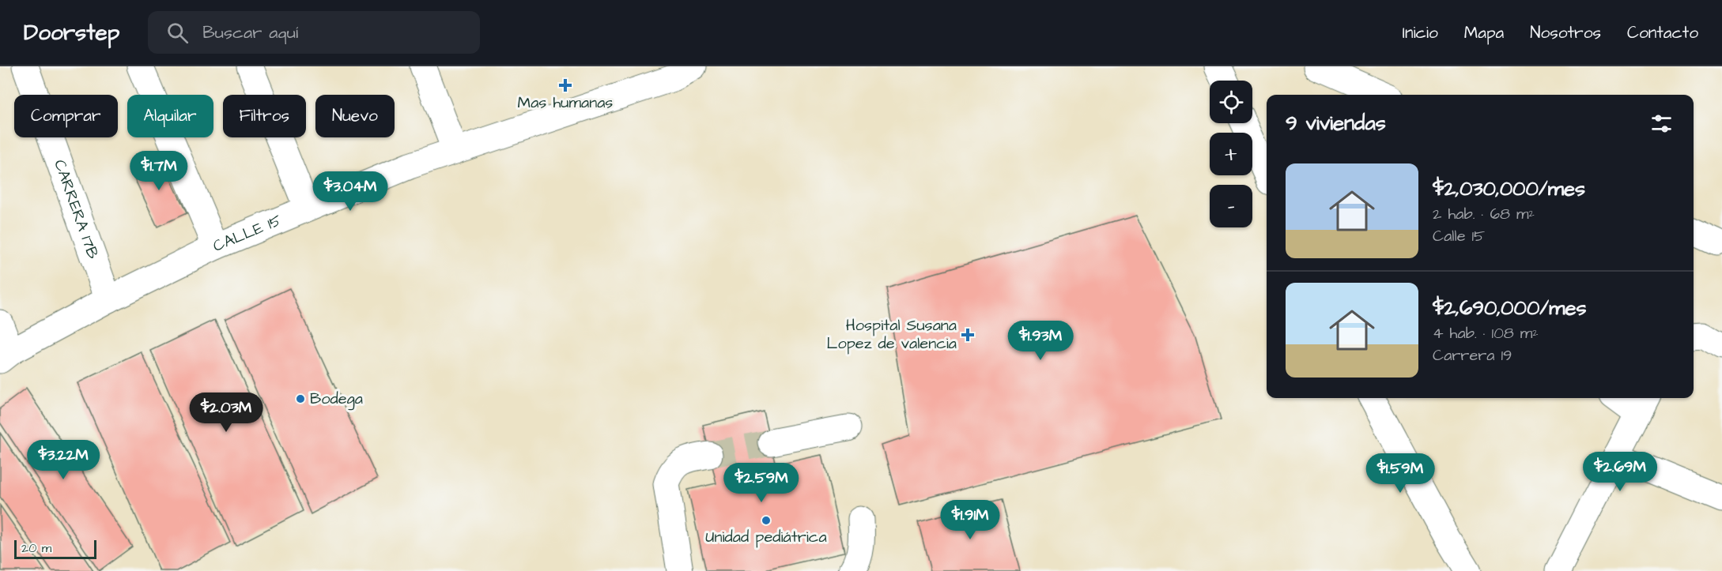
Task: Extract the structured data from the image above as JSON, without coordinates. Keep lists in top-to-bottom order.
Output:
{
  "streets": {
    "street": ["CARRERA 17B", "CALLE 15"]
  },
  "crossings": [
    ["CARRERA 17B", "CALLE 15"]
  ],
  "places": {
    "health": ["Mas humanas", "Hospital Susana Lopez de valencia"],
    "other": ["Bodega", "Unidad pediátrica"]
  },
  "scale_bar": "20 m",
  "page": {
    "header": "Doorstep",
    "search": "Buscar aquí",
    "nav": [
      "Inicio",
      "Mapa",
      "Nosotros",
      "Contacto"
    ],
    "map_buttons": ["+", "−"],
    "chip": [
      "Comprar",
      "Alquilar",
      "Filtros",
      "Nuevo"
    ],
    "heading": "9 viviendas",
    "price": [
      "$1.7M",
      "$3.04M",
      "$1.93M",
      "$2.03M",
      "$3.22M",
      "$2.69M",
      "$1.59M",
      "$2.59M",
      "$1.91M"
    ],
    "list": [
      {
        "name": "$2,030,000/mes",
        "note": "2 hab. · 68 m² · Calle 15"
      },
      {
        "name": "$2,690,000/mes",
        "note": "4 hab. · 108 m² · Carrera 19"
      }
    ],
    "scale": "20 m"
  }
}
